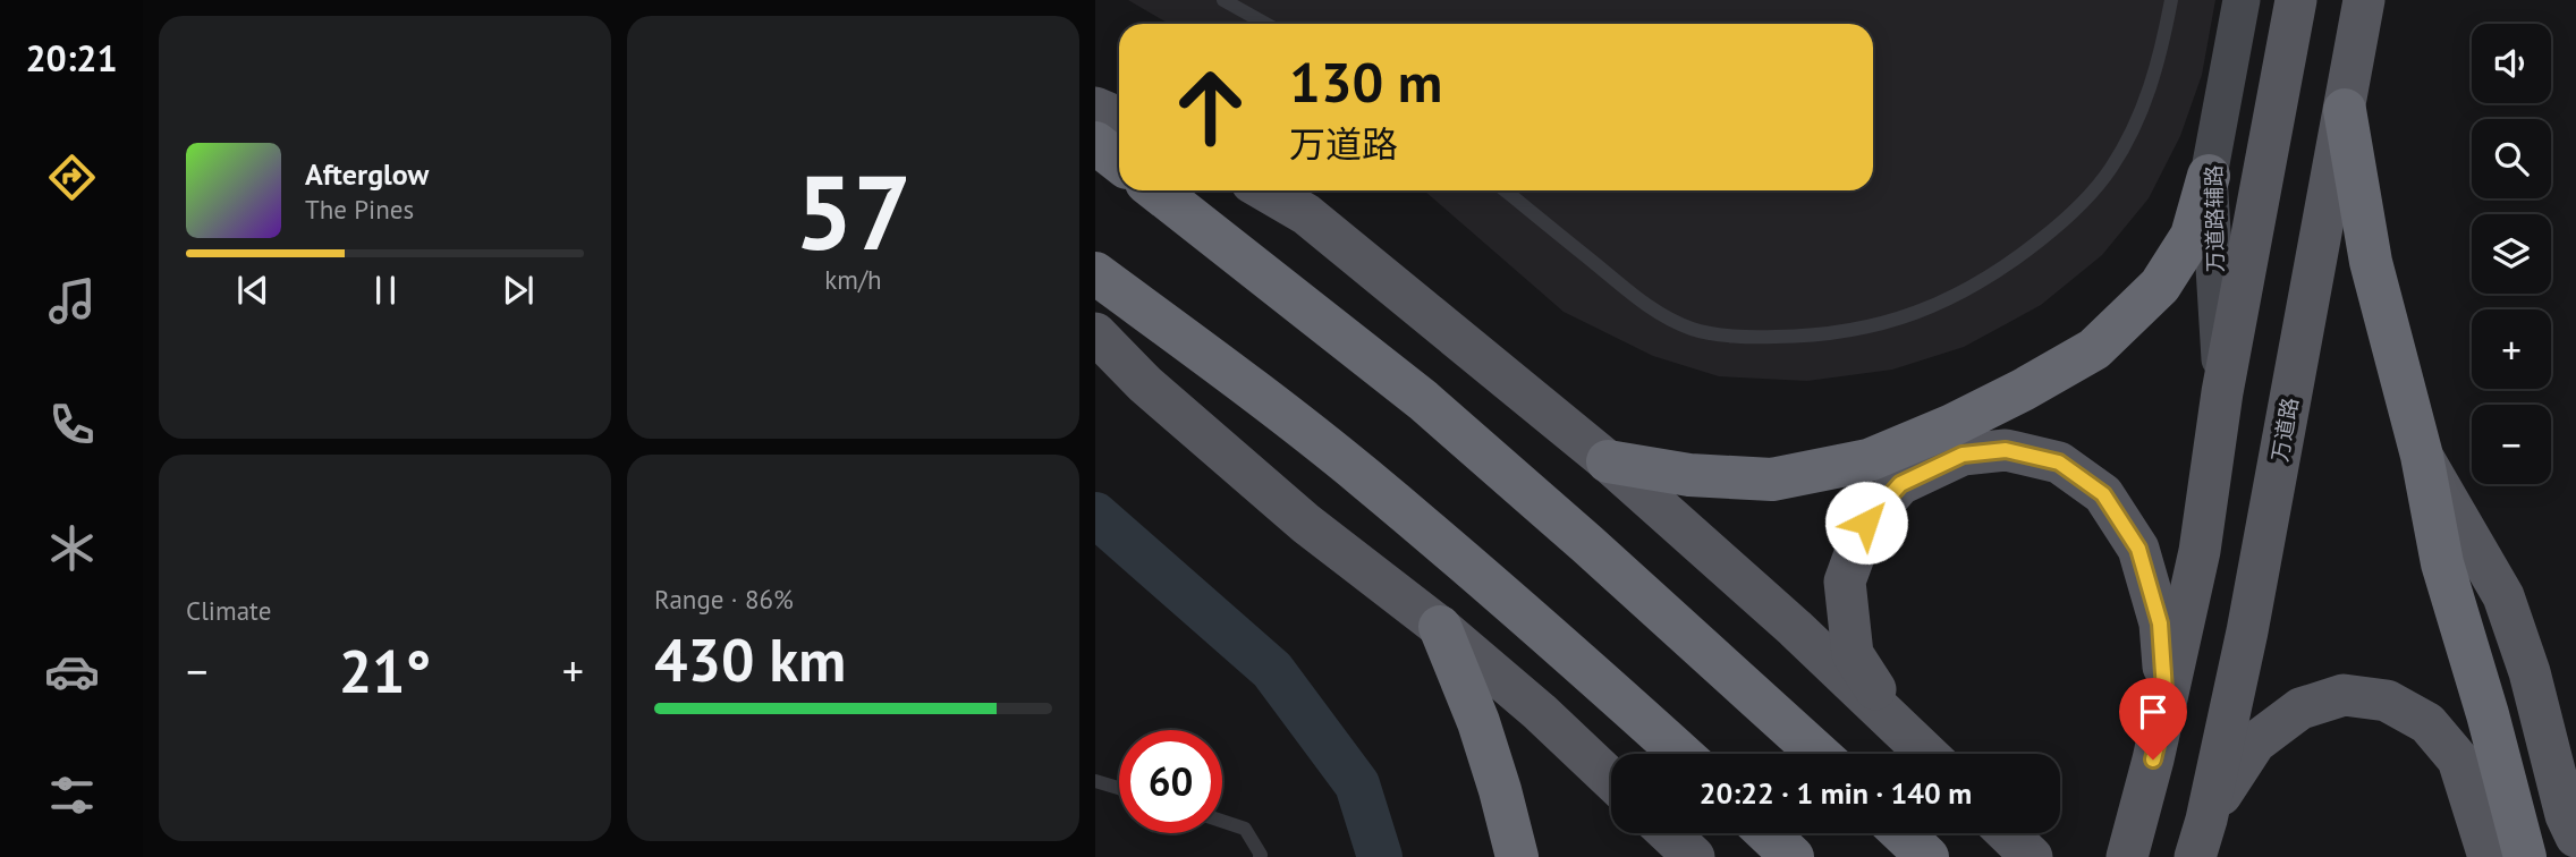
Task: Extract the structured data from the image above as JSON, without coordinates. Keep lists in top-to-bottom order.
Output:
{
  "streets": {
    "main road": ["万道路辅路", "万道路"]
  },
  "page": {
    "tabs": "20:21",
    "tile": [
      ["57", "km/h"],
      "Climate",
      ["Range · 86%", "430 km"]
    ],
    "map_buttons": ["+", "−"],
    "turn": ["130 m", "万道路"],
    "song": ["Afterglow", "The Pines"],
    "heat": ["−", "21°", "+"],
    "limit": "60",
    "trip": "20:22 · 1 min · 140 m"
  }
}
